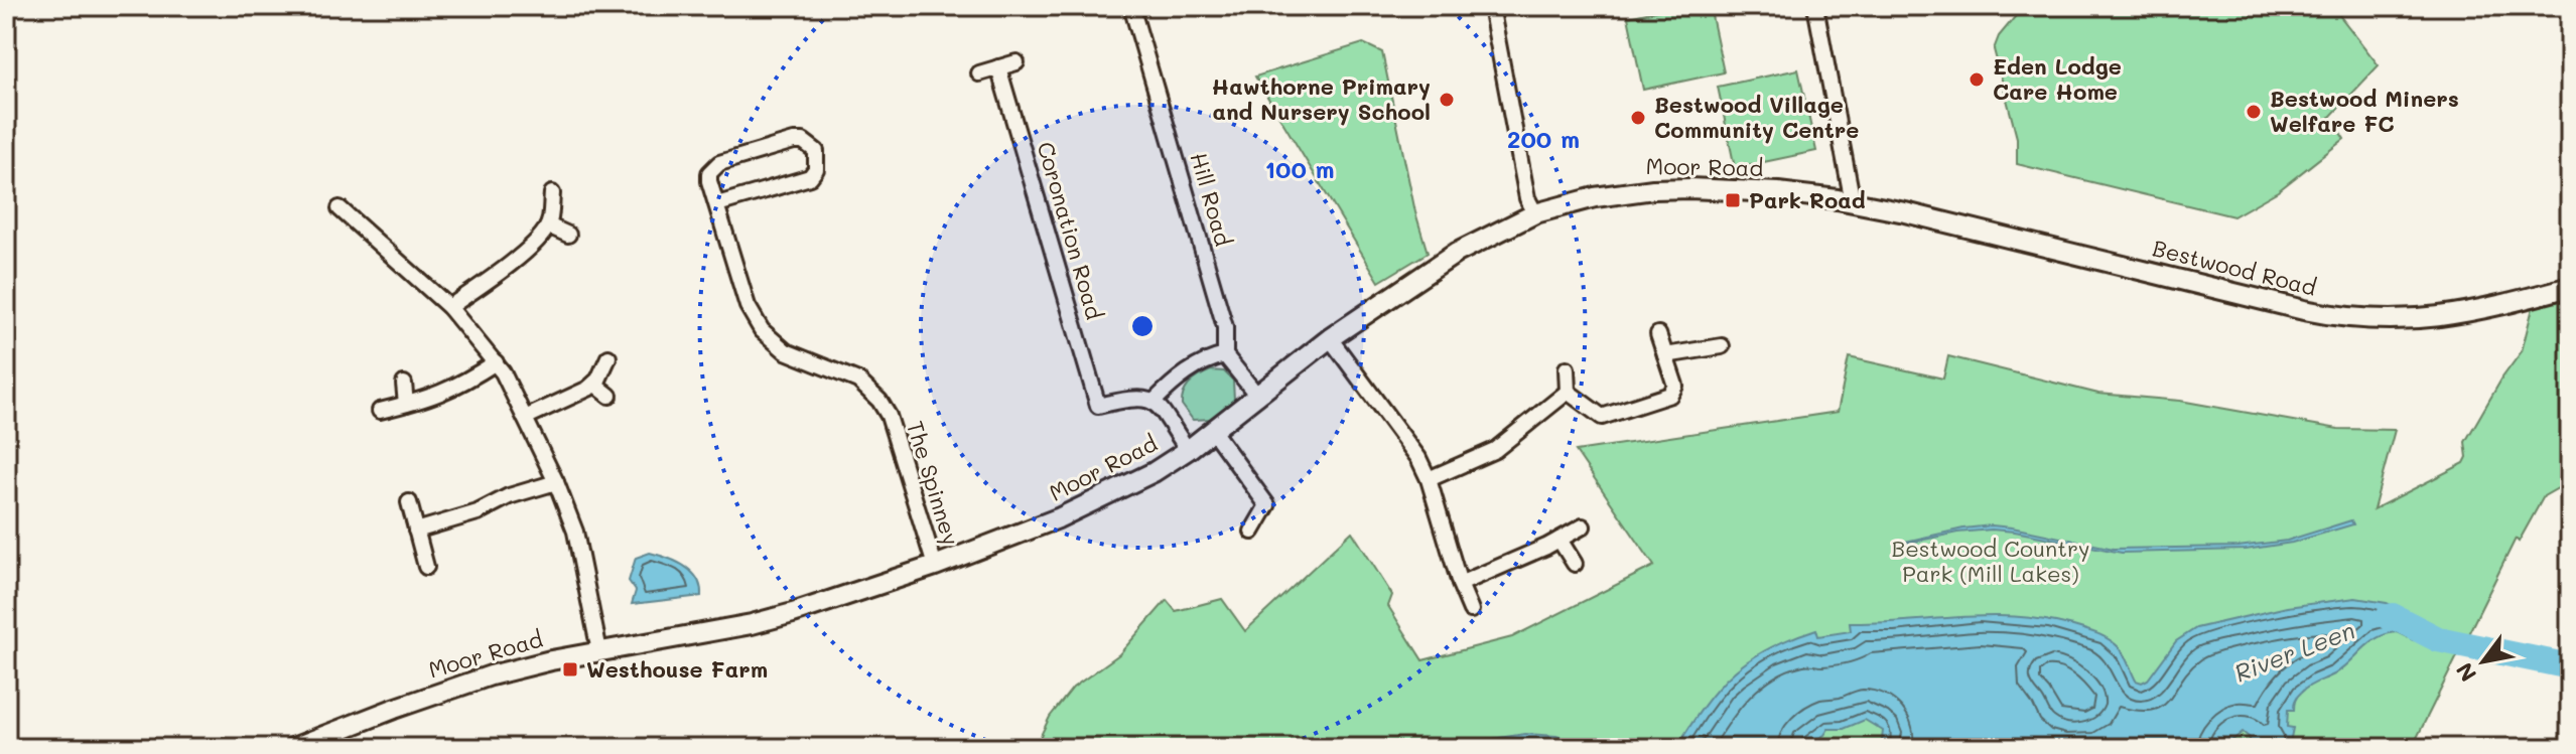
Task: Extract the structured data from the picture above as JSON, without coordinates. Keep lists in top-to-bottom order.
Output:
{
  "streets": {
    "main road": ["Moor Road", "Bestwood Road"],
    "street": ["Hill Road", "Coronation Road", "The Spinney"]
  },
  "crossings": [
    ["Moor Road", "Bestwood Road"],
    ["Moor Road", "The Spinney"]
  ],
  "water": ["River Leen"],
  "parks": ["Bestwood Country Park (Mill Lakes)"],
  "places": {
    "other": [
      "Eden Lodge Care Home",
      "Hawthorne Primary and Nursery School",
      "Bestwood Miners Welfare FC",
      "Bestwood Village Community Centre"
    ],
    "transit": ["Park Road", "Westhouse Farm"]
  },
  "north": "bottom left",
  "rings": ["200 m", "100 m"]
}
